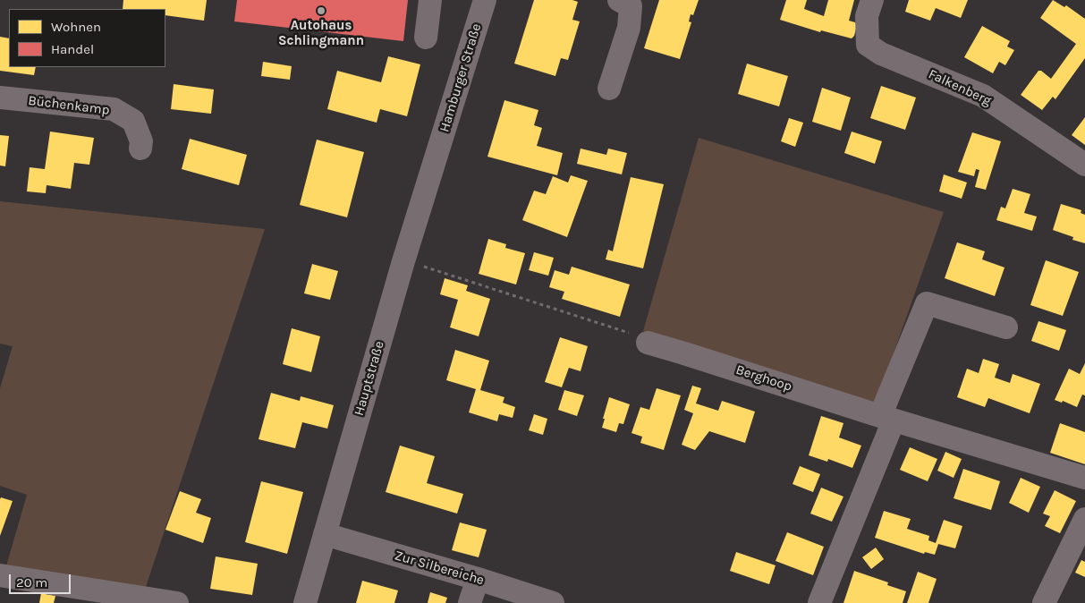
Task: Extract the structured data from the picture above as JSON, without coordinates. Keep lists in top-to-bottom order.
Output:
{
  "streets": {
    "street": [
      "Hamburger Straße",
      "Falkenberg",
      "Büchenkamp",
      "Hauptstraße",
      "Berghoop",
      "Zur Silbereiche"
    ]
  },
  "crossings": [
    ["Hamburger Straße", "Hauptstraße"],
    ["Hauptstraße", "Zur Silbereiche"]
  ],
  "places": ["Autohaus Schlingmann"],
  "legend": ["Wohnen", "Handel"],
  "scale_bar": "20 m"
}
